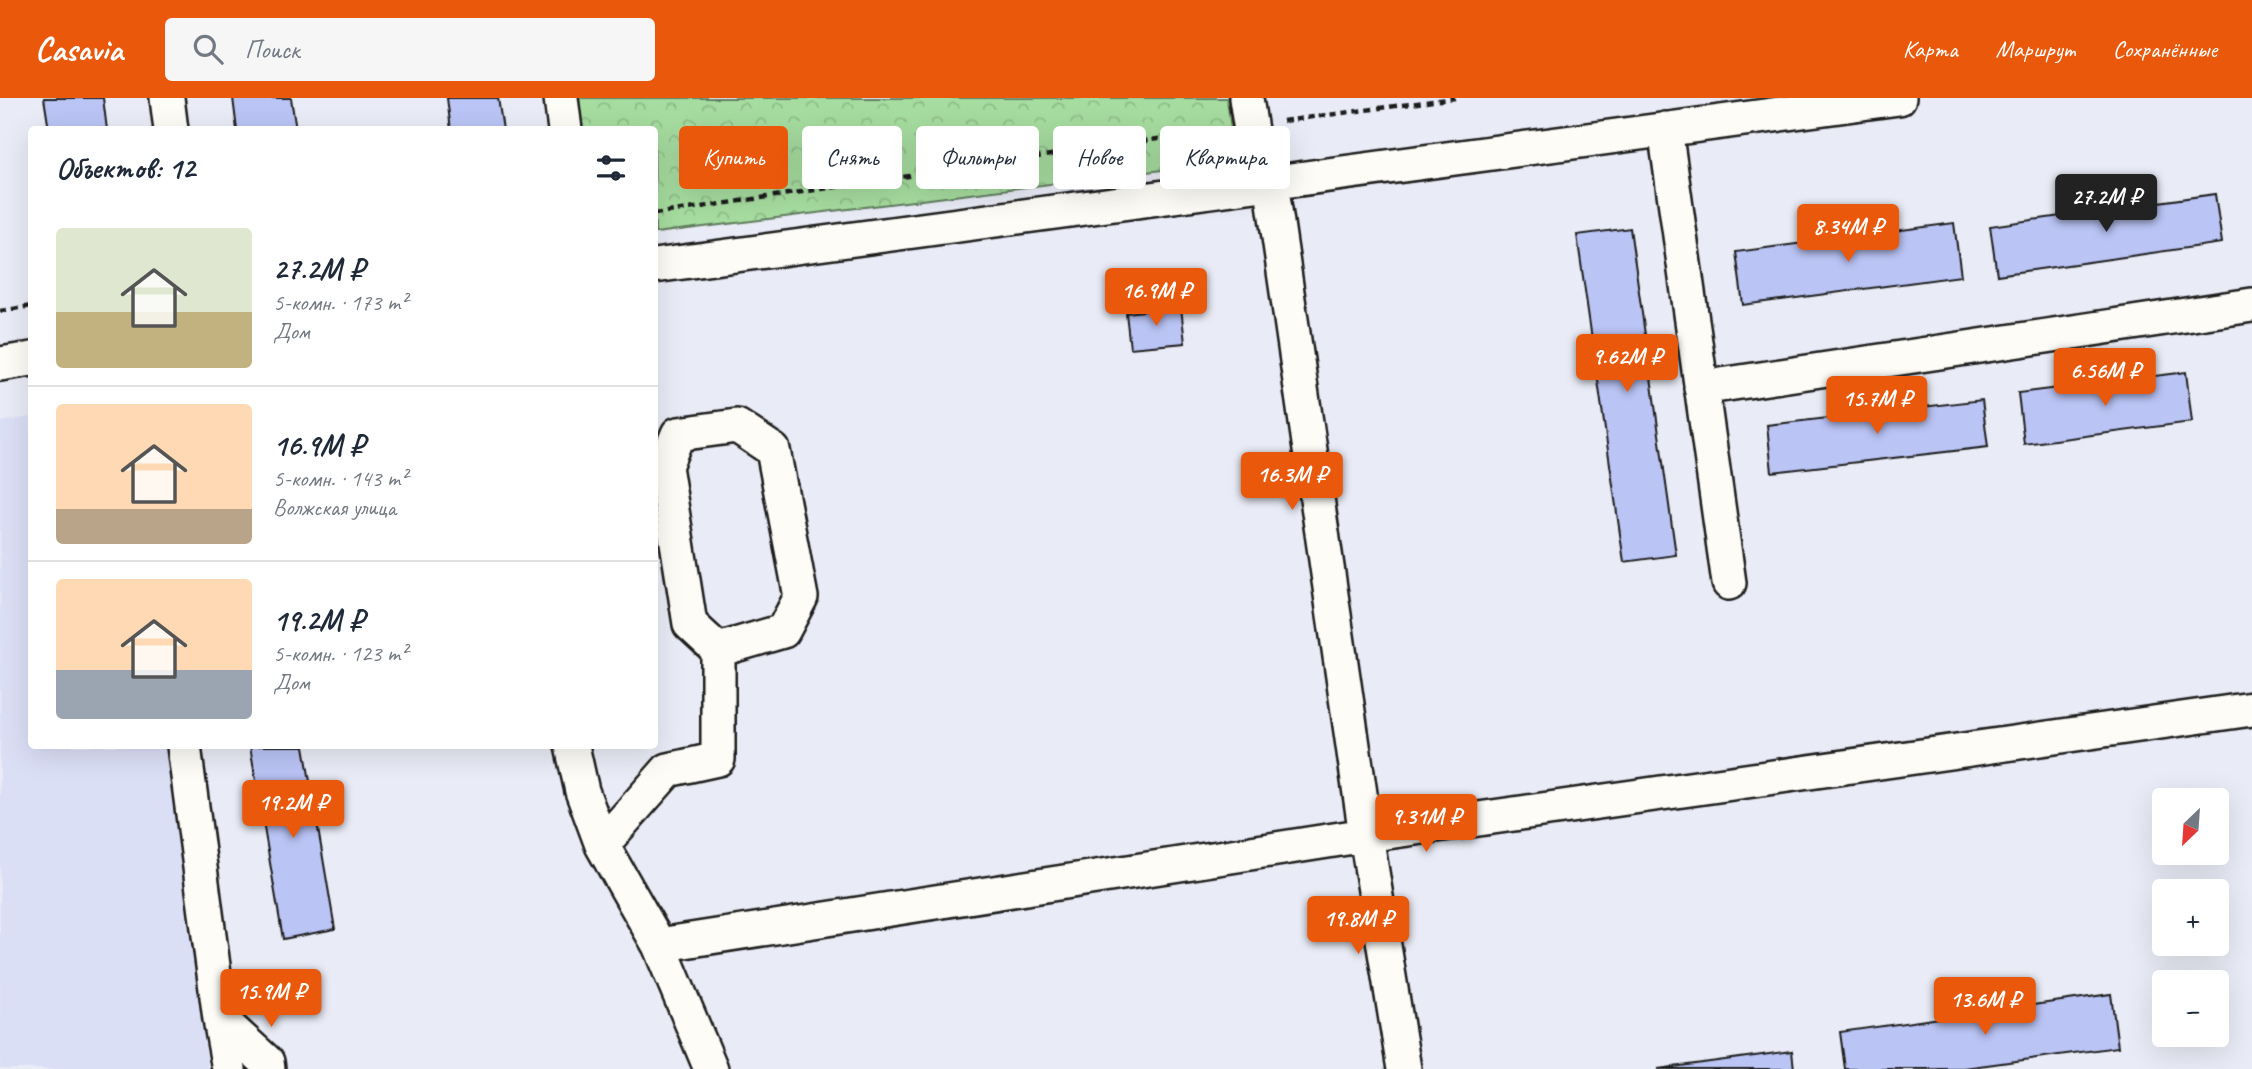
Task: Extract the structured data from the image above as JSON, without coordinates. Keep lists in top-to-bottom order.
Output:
{
  "north": "bottom left",
  "page": {
    "header": "Casavia",
    "search": "Поиск",
    "nav": ["Карта", "Маршрут", "Сохранённые"],
    "chip": [
      "Купить",
      "Снять",
      "Фильтры",
      "Новое",
      "Квартира"
    ],
    "heading": "Объектов: 12",
    "price": [
      "27.2M ₽",
      "8.34M ₽",
      "16.9M ₽",
      "9.62M ₽",
      "6.56M ₽",
      "15.7M ₽",
      "16.3M ₽",
      "19.2M ₽",
      "9.31M ₽",
      "19.8M ₽",
      "15.9M ₽",
      "13.6M ₽"
    ],
    "list": [
      {
        "name": "27.2M ₽",
        "note": "5-комн. · 173 m² · Дом"
      },
      {
        "name": "16.9M ₽",
        "note": "5-комн. · 143 m² · Волжская улица"
      },
      {
        "name": "19.2M ₽",
        "note": "5-комн. · 123 m² · Дом"
      }
    ],
    "map_buttons": ["+", "−"]
  }
}
